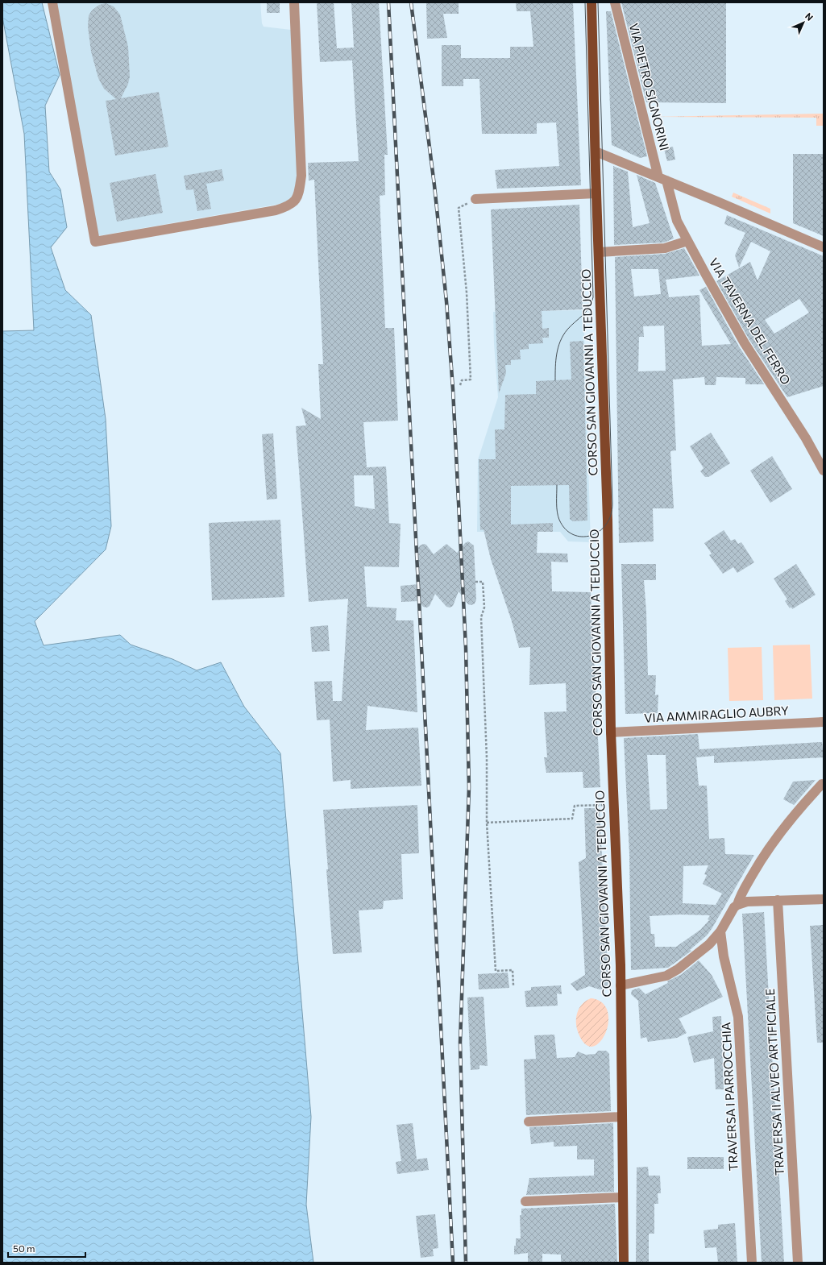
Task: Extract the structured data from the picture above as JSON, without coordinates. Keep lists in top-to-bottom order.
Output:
{
  "streets": {
    "main road": ["CORSO SAN GIOVANNI A TEDUCCIO"],
    "street": [
      "VIA PIETRO SIGNORINI",
      "VIA TAVERNA DEL FERRO",
      "VIA AMMIRAGLIO AUBRY",
      "TRAVERSA II ALVEO ARTIFICIALE",
      "TRAVERSA I PARROCCHIA"
    ]
  },
  "crossings": [
    ["VIA PIETRO SIGNORINI", "VIA TAVERNA DEL FERRO"],
    ["CORSO SAN GIOVANNI A TEDUCCIO", "VIA AMMIRAGLIO AUBRY"]
  ],
  "scale_bar": "50 m",
  "north": "top right"
}
